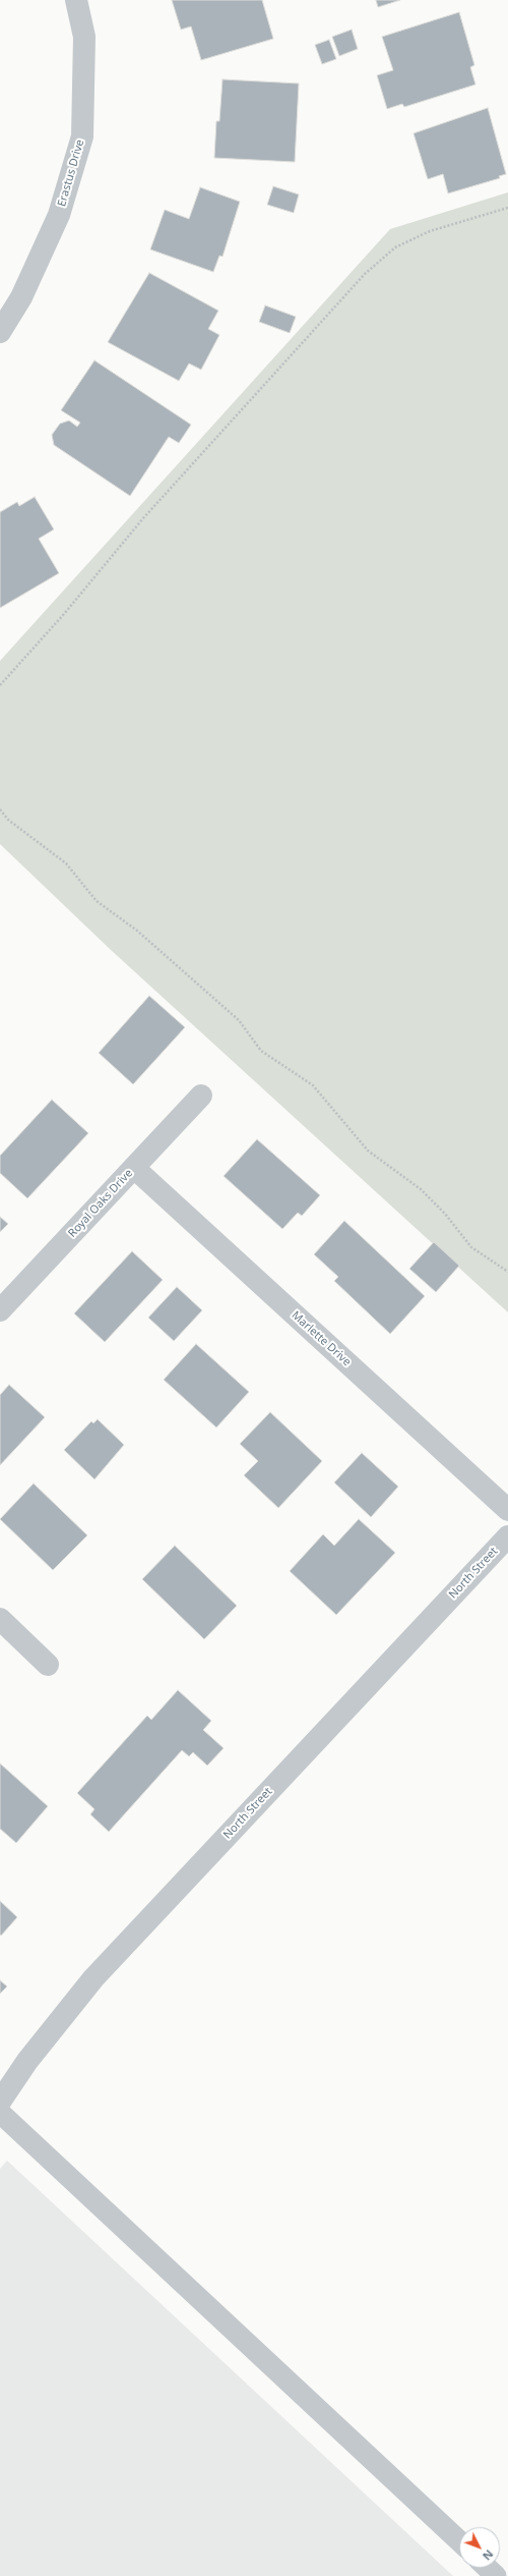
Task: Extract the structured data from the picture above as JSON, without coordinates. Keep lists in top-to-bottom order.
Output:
{
  "streets": {
    "street": [
      "Erastus Drive",
      "Royal Oaks Drive",
      "Marlette Drive",
      "North Street"
    ]
  },
  "crossings": [
    ["Royal Oaks Drive", "Marlette Drive"]
  ],
  "north": "bottom right"
}
